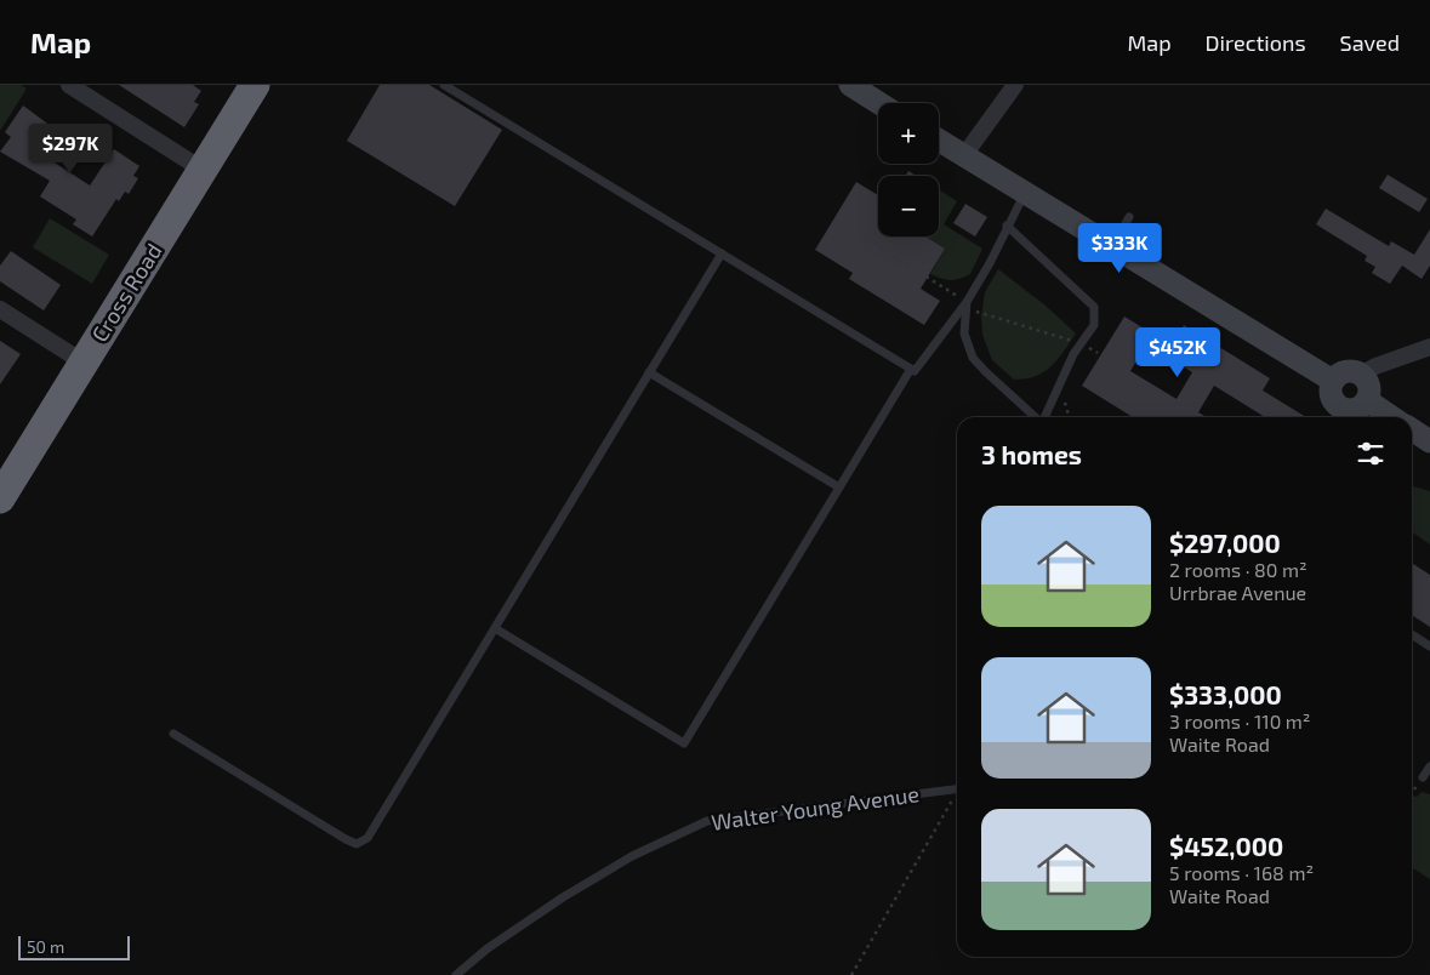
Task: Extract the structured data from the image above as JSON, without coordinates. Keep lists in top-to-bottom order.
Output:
{
  "streets": {
    "highway": ["Cross Road"],
    "lane": ["Walter Young Avenue"]
  },
  "scale_bar": "50 m",
  "page": {
    "header": "Map",
    "nav": ["Map", "Directions", "Saved"],
    "map_buttons": ["+", "−"],
    "price": ["$297K", "$333K", "$452K"],
    "heading": "3 homes",
    "list": [
      {
        "name": "$297,000",
        "note": "2 rooms · 80 m² · Urrbrae Avenue"
      },
      {
        "name": "$333,000",
        "note": "3 rooms · 110 m² · Waite Road"
      },
      {
        "name": "$452,000",
        "note": "5 rooms · 168 m² · Waite Road"
      }
    ],
    "scale": "50 m"
  }
}
